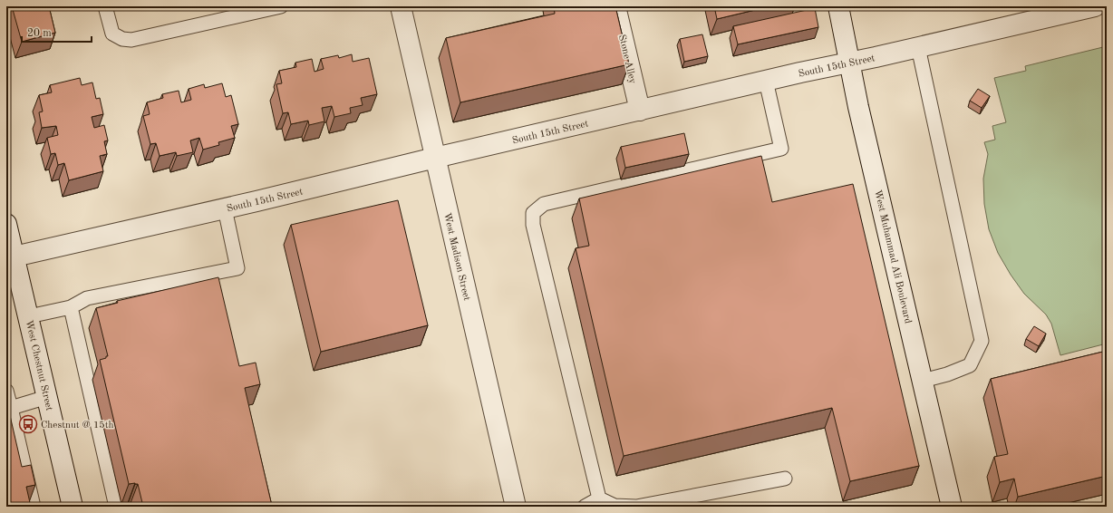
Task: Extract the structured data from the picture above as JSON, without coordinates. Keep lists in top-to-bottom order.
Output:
{
  "streets": {
    "street": [
      "Stone Alley",
      "South 15th Street",
      "West Madison Street",
      "West Muhammad Ali Boulevard",
      "West Chestnut Street"
    ]
  },
  "crossings": [
    ["Stone Alley", "South 15th Street"],
    ["South 15th Street", "West Madison Street"],
    ["South 15th Street", "West Muhammad Ali Boulevard"],
    ["South 15th Street", "West Chestnut Street"]
  ],
  "places": {
    "bus stop": ["Chestnut @ 15th"]
  },
  "scale_bar": "20 m"
}
